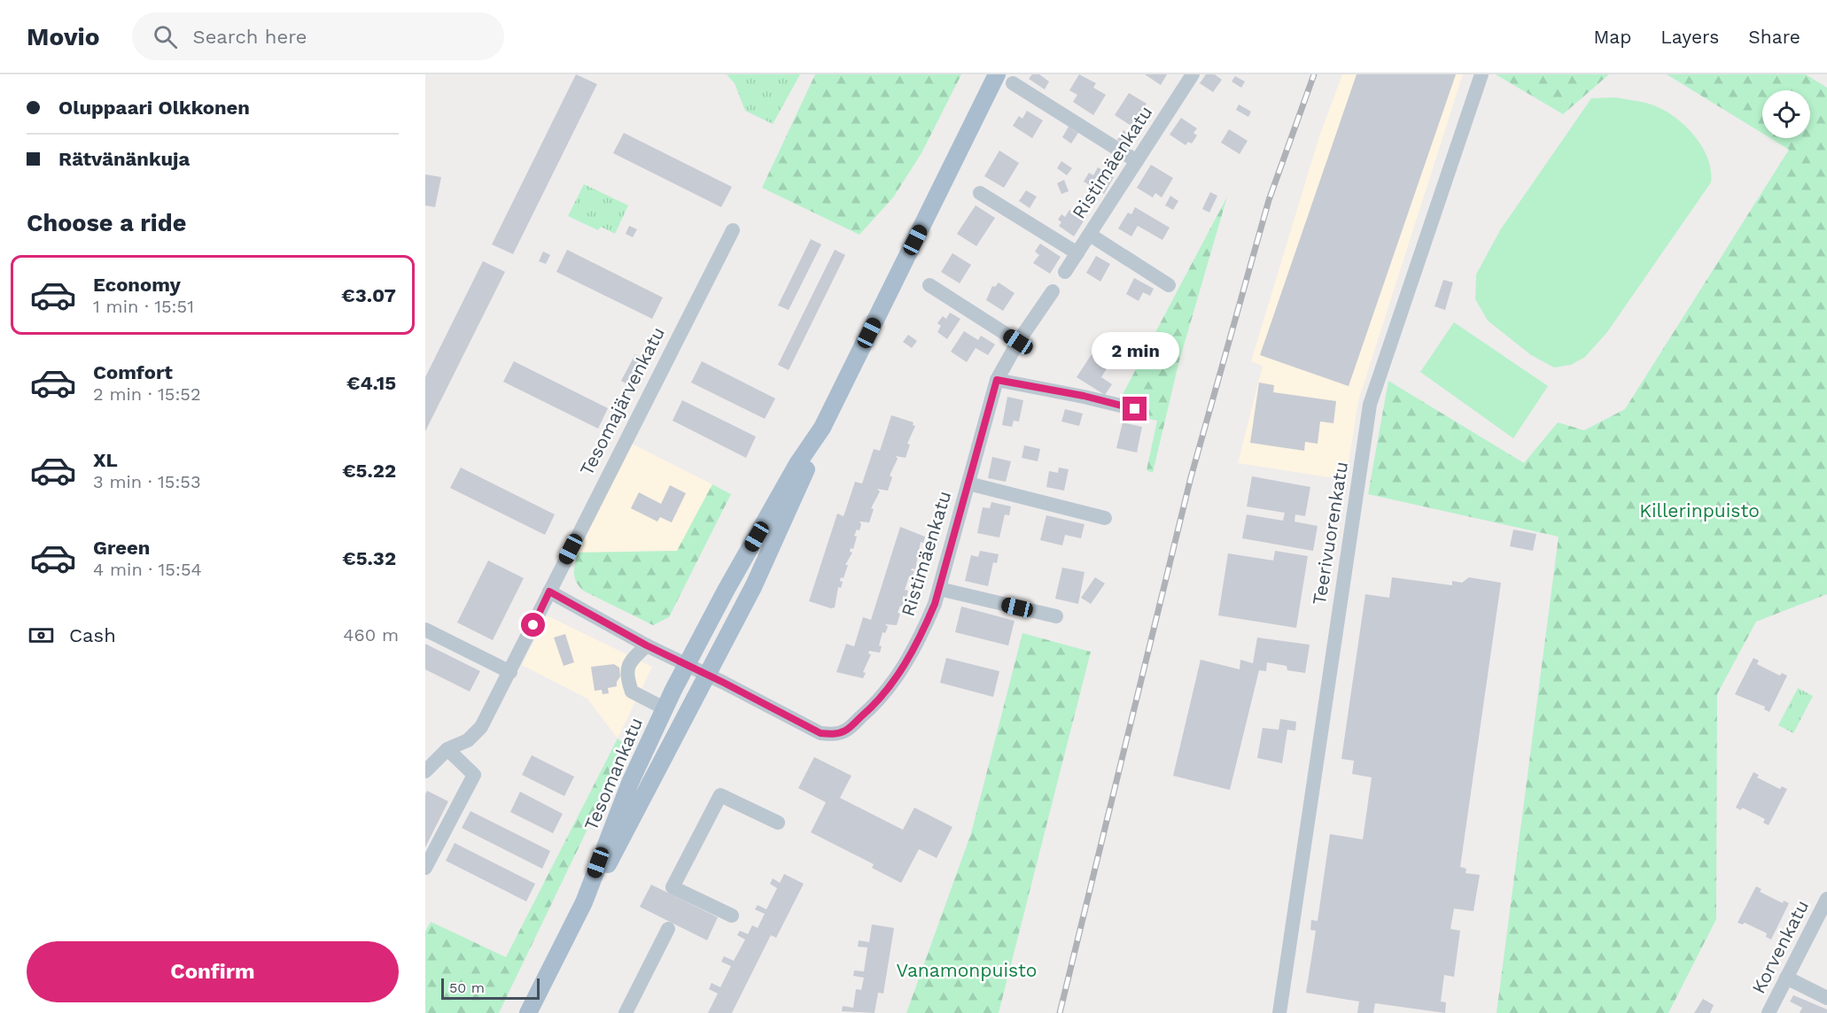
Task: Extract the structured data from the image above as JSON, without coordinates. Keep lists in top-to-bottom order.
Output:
{
  "streets": {
    "main road": ["Tesomankatu"],
    "street": [
      "Ristimäenkatu",
      "Tesomajärvenkatu",
      "Teerivuorenkatu",
      "Korvenkatu"
    ]
  },
  "crossings": [
    ["Ristimäenkatu", "Tesomankatu"]
  ],
  "parks": ["Killerinpuisto", "Vanamonpuisto"],
  "scale_bar": "50 m",
  "page": {
    "header": "Movio",
    "search": "Search here",
    "nav": ["Map", "Layers", "Share"],
    "banner": ["Oluppaari Olkkonen", "Rätvänänkuja"],
    "heading": "Choose a ride",
    "list": [
      {
        "name": "Economy",
        "note": "1 min · 15:51",
        "value": "€3.07"
      },
      {
        "name": "Comfort",
        "note": "2 min · 15:52",
        "value": "€4.15"
      },
      {
        "name": "XL",
        "note": "3 min · 15:53",
        "value": "€5.22"
      },
      {
        "name": "Green",
        "note": "4 min · 15:54",
        "value": "€5.32"
      }
    ],
    "bubble": "2 min",
    "pay": ["Cash", "460 m"],
    "buttons": "Confirm",
    "scale": "50 m"
  }
}
